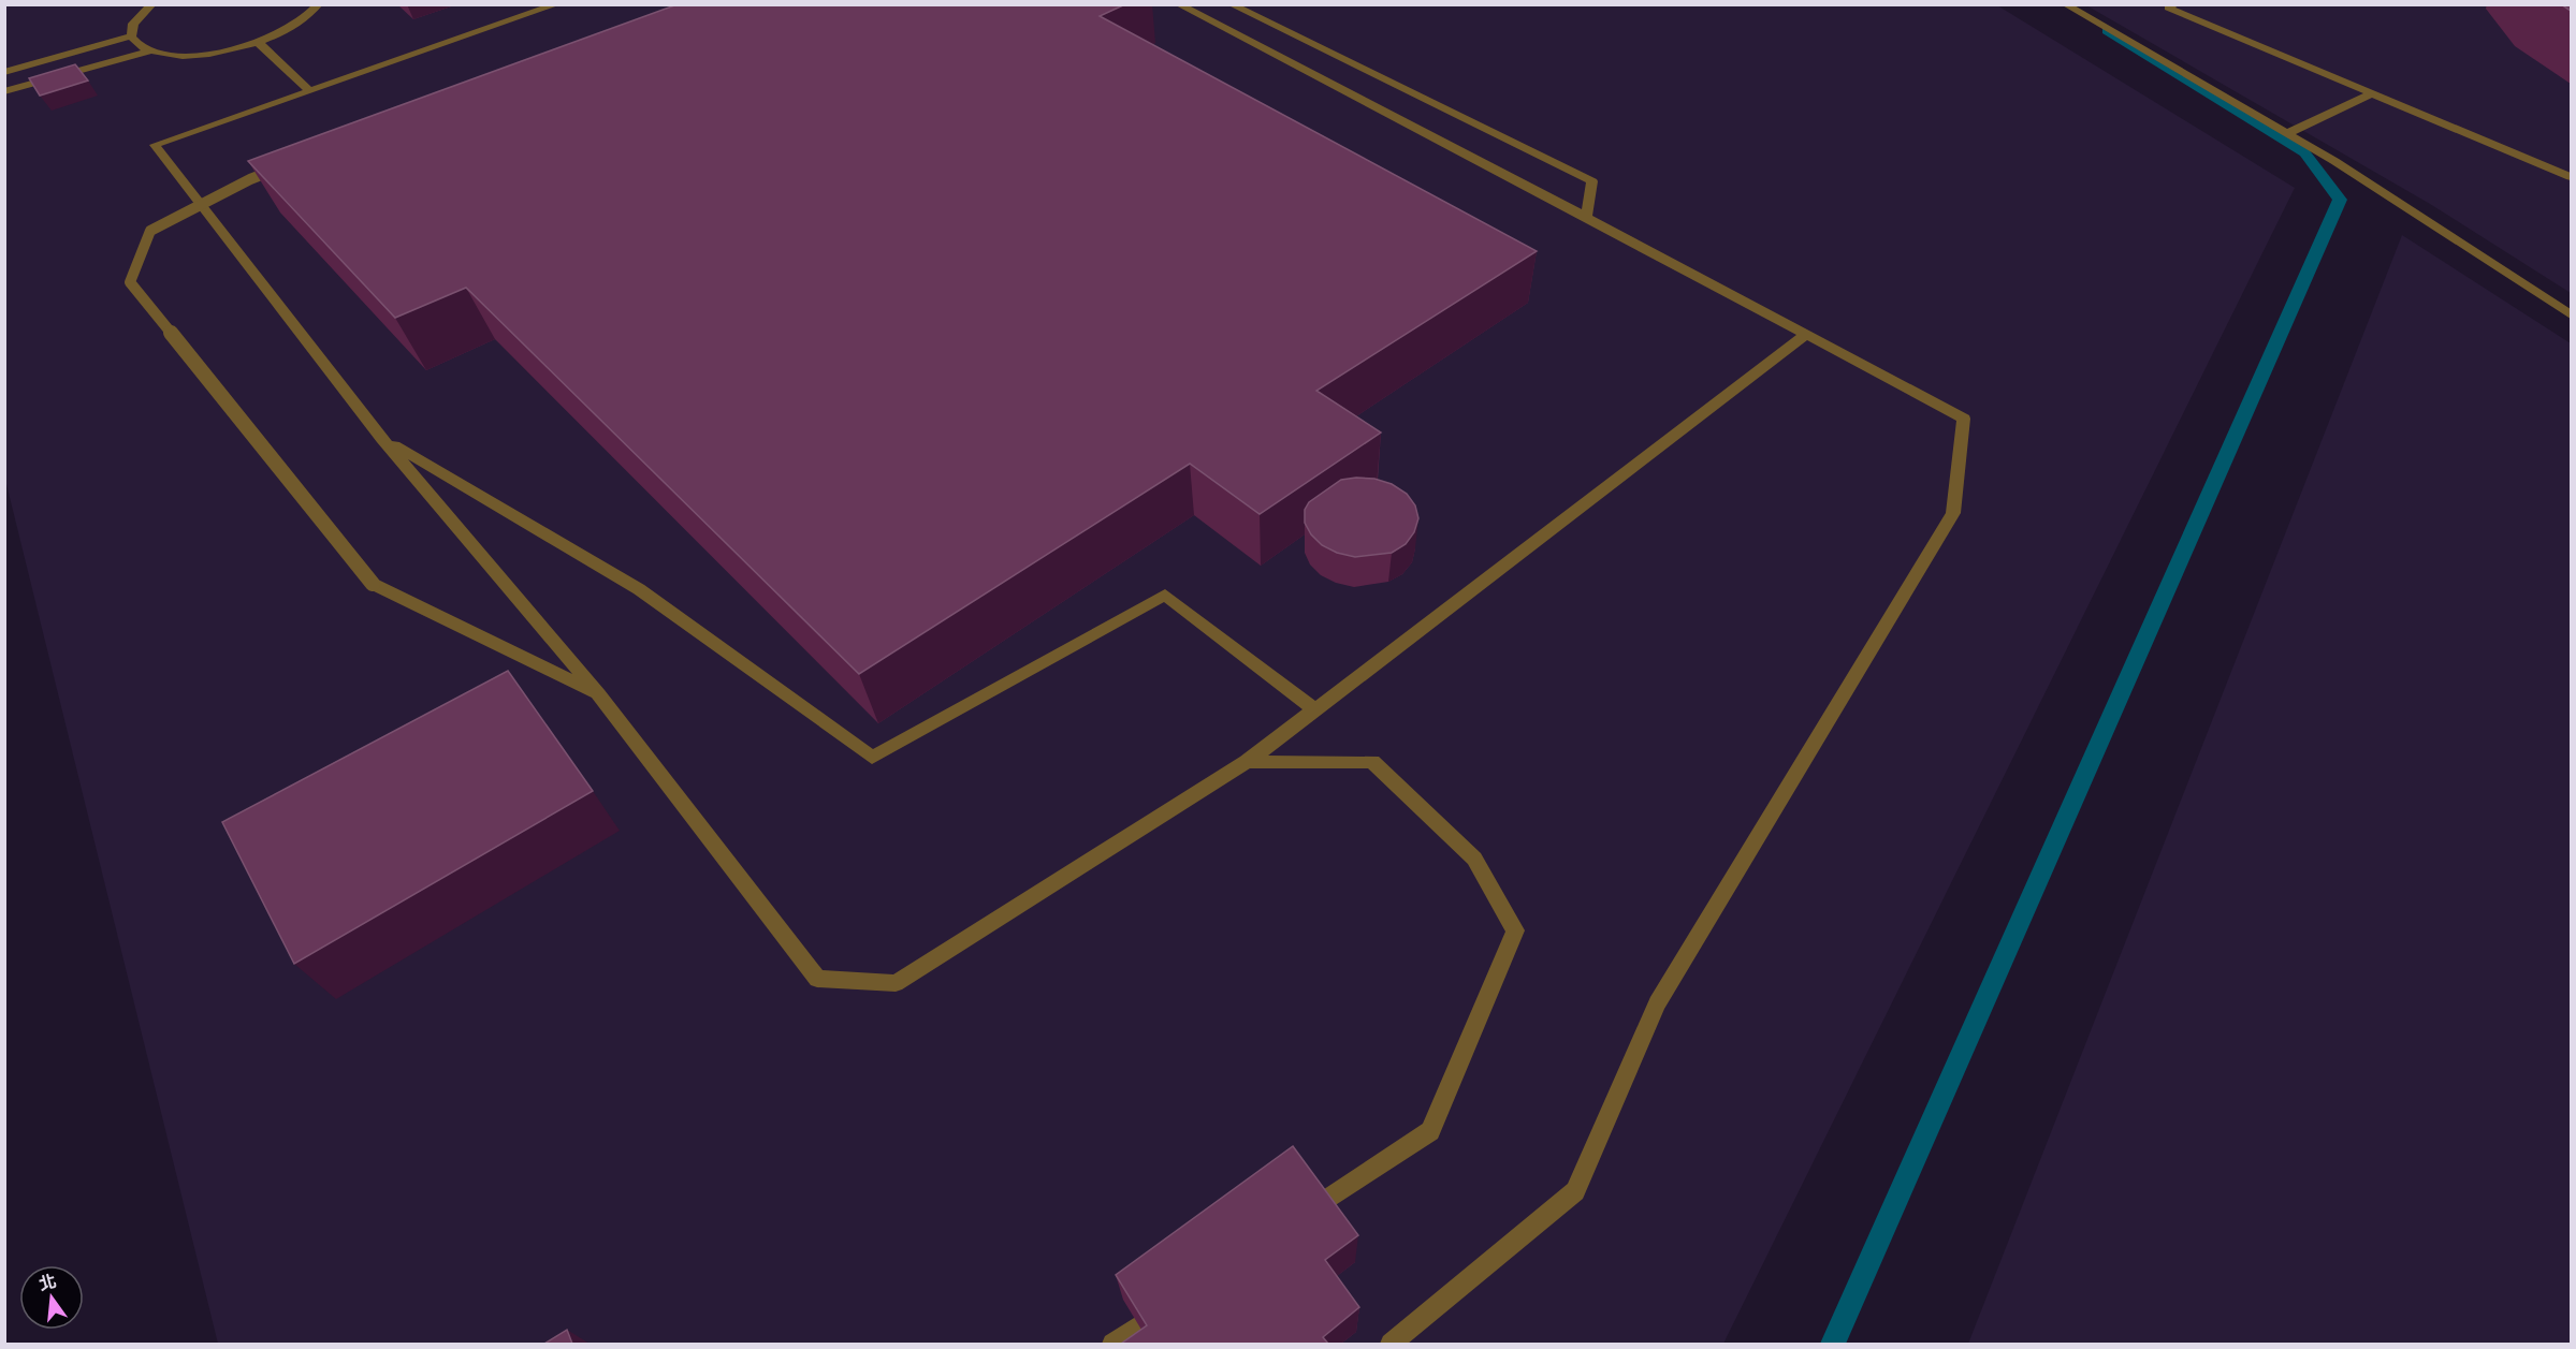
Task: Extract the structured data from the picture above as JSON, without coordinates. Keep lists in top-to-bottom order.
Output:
{
  "north": "top"
}
